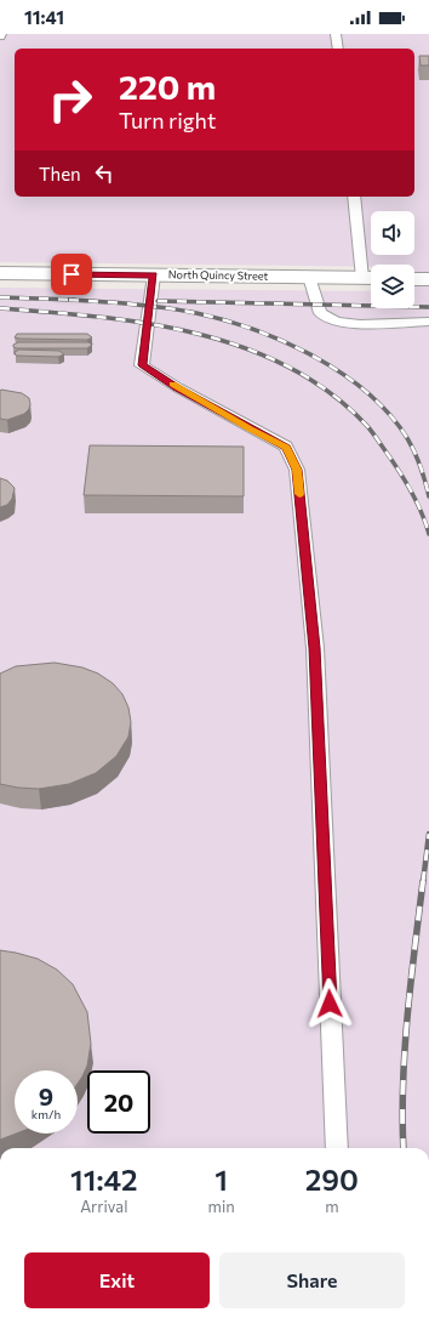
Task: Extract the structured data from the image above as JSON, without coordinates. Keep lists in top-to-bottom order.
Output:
{
  "streets": {
    "street": ["North Quincy Street"]
  },
  "page": {
    "status": "11:41",
    "turn": ["220 m", "Turn right"],
    "then": "Then",
    "speed": "9 km/h",
    "limit": "20",
    "eta": [
      "11:42",
      "Arrival",
      "1",
      "min",
      "290",
      "m"
    ],
    "buttons": ["Exit", "Share"]
  }
}
